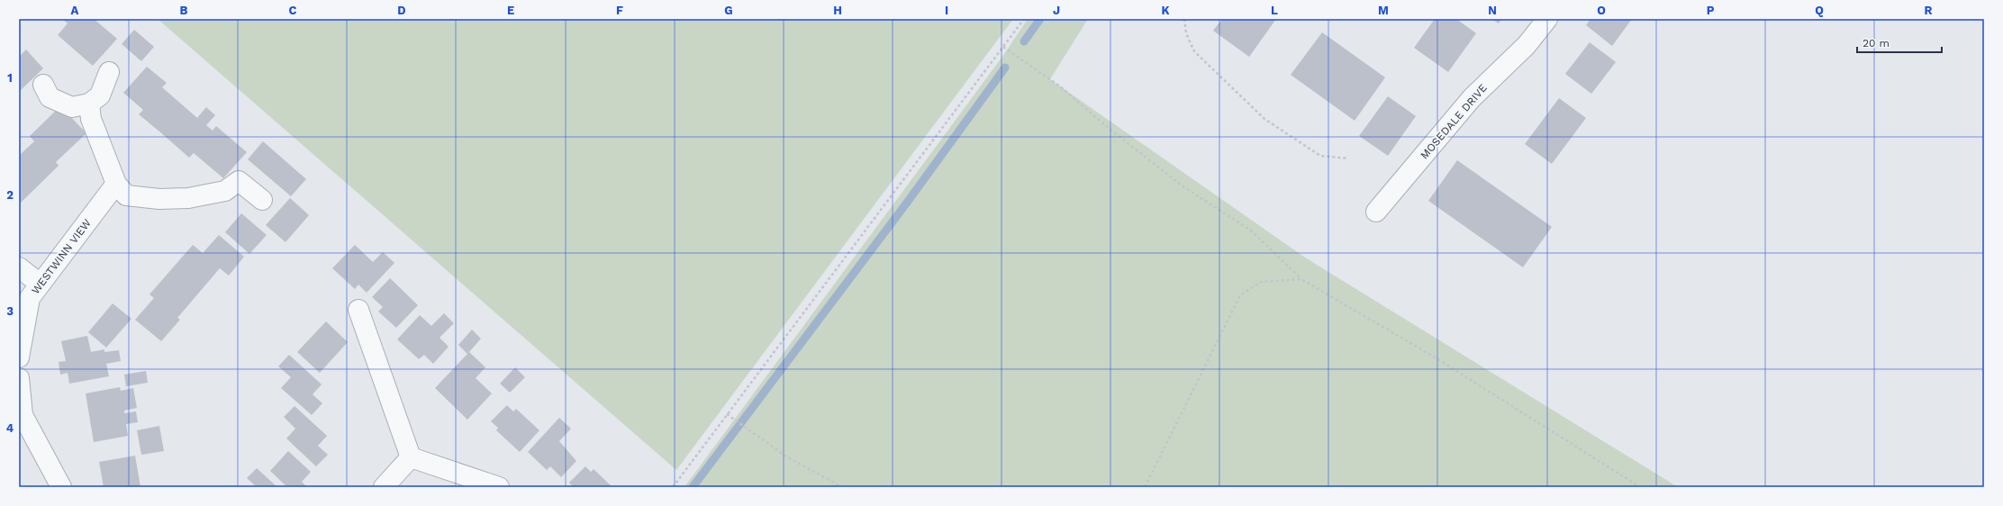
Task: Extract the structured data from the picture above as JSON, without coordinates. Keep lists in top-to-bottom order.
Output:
{
  "streets": {
    "street": ["MOSEDALE DRIVE", "WESTWINN VIEW"]
  },
  "scale_bar": "20 m",
  "grid": {
    "columns": [
      "A",
      "B",
      "C",
      "D",
      "E",
      "F",
      "G",
      "H",
      "I",
      "J",
      "K",
      "L",
      "M",
      "N",
      "O",
      "P",
      "Q",
      "R"
    ],
    "rows": [
      "1",
      "2",
      "3",
      "4"
    ]
  }
}
